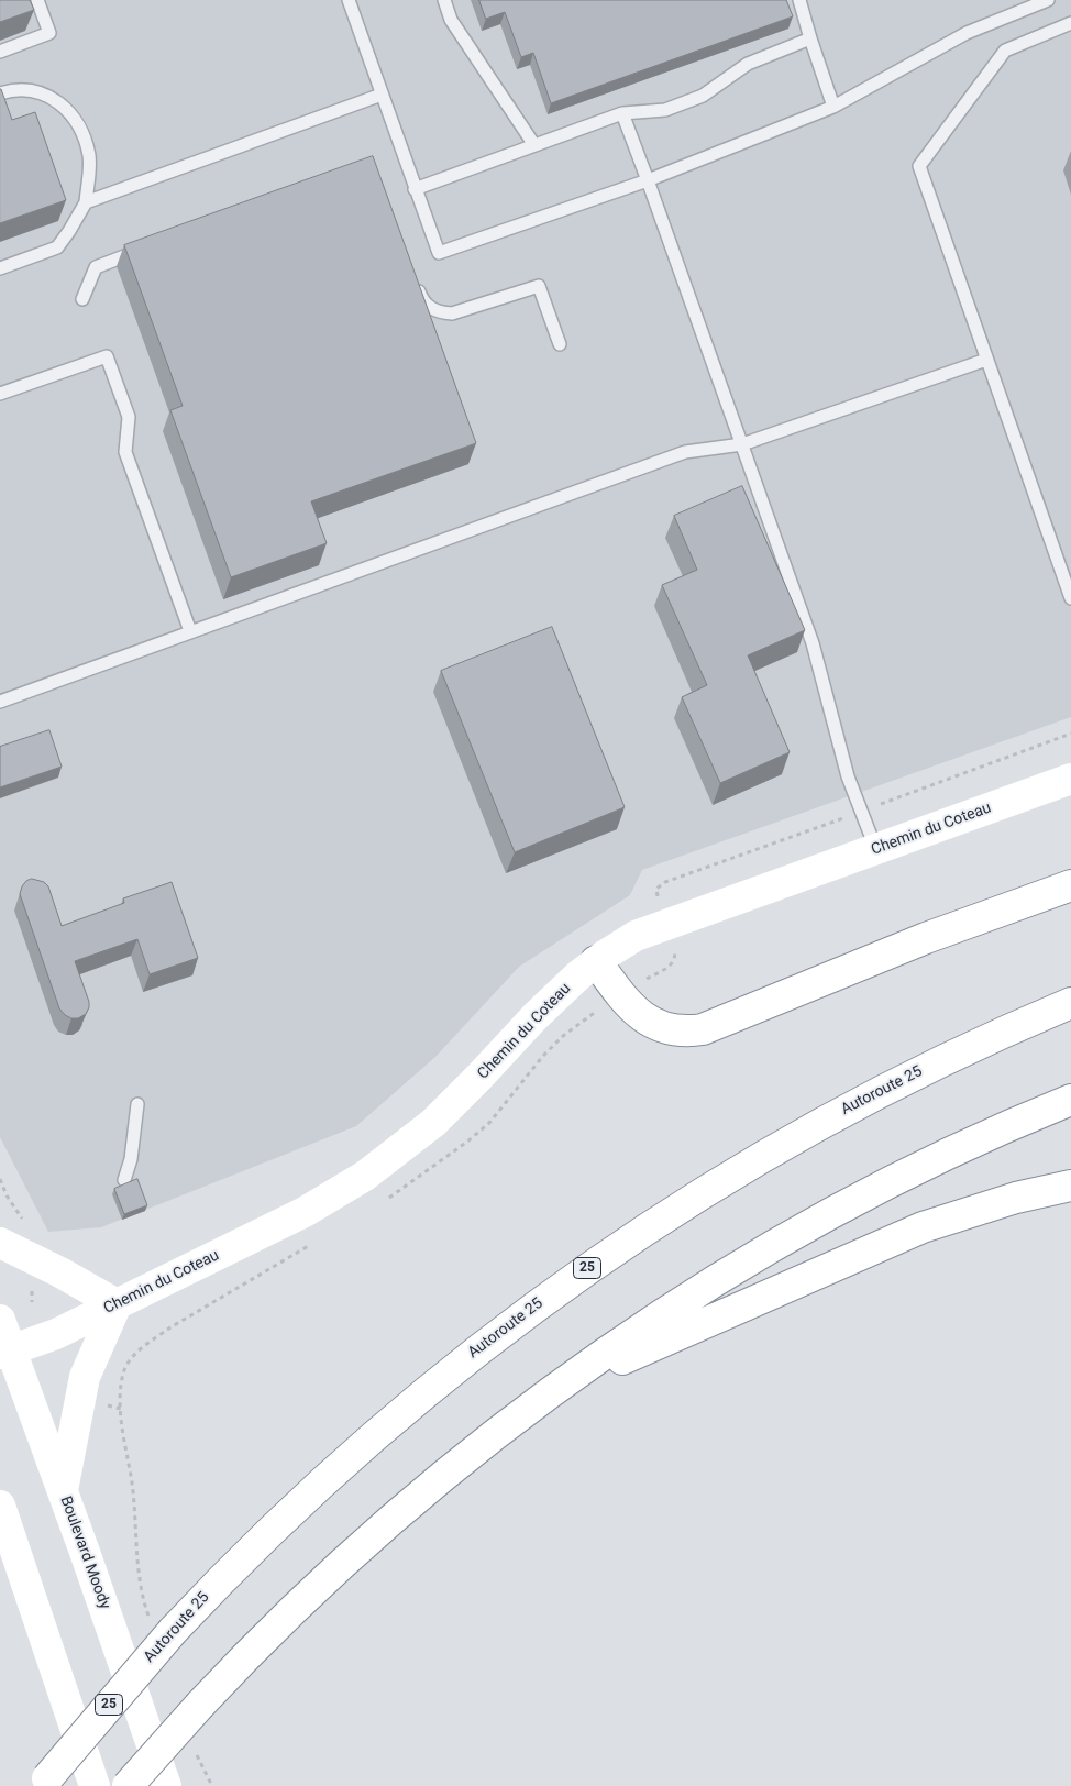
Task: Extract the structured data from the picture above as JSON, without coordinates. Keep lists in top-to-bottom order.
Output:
{
  "streets": {
    "main road": [
      "Chemin du Coteau",
      "Autoroute 25",
      "25",
      "Boulevard Moody"
    ]
  },
  "crossings": [
    ["Chemin du Coteau", "Boulevard Moody"]
  ]
}
